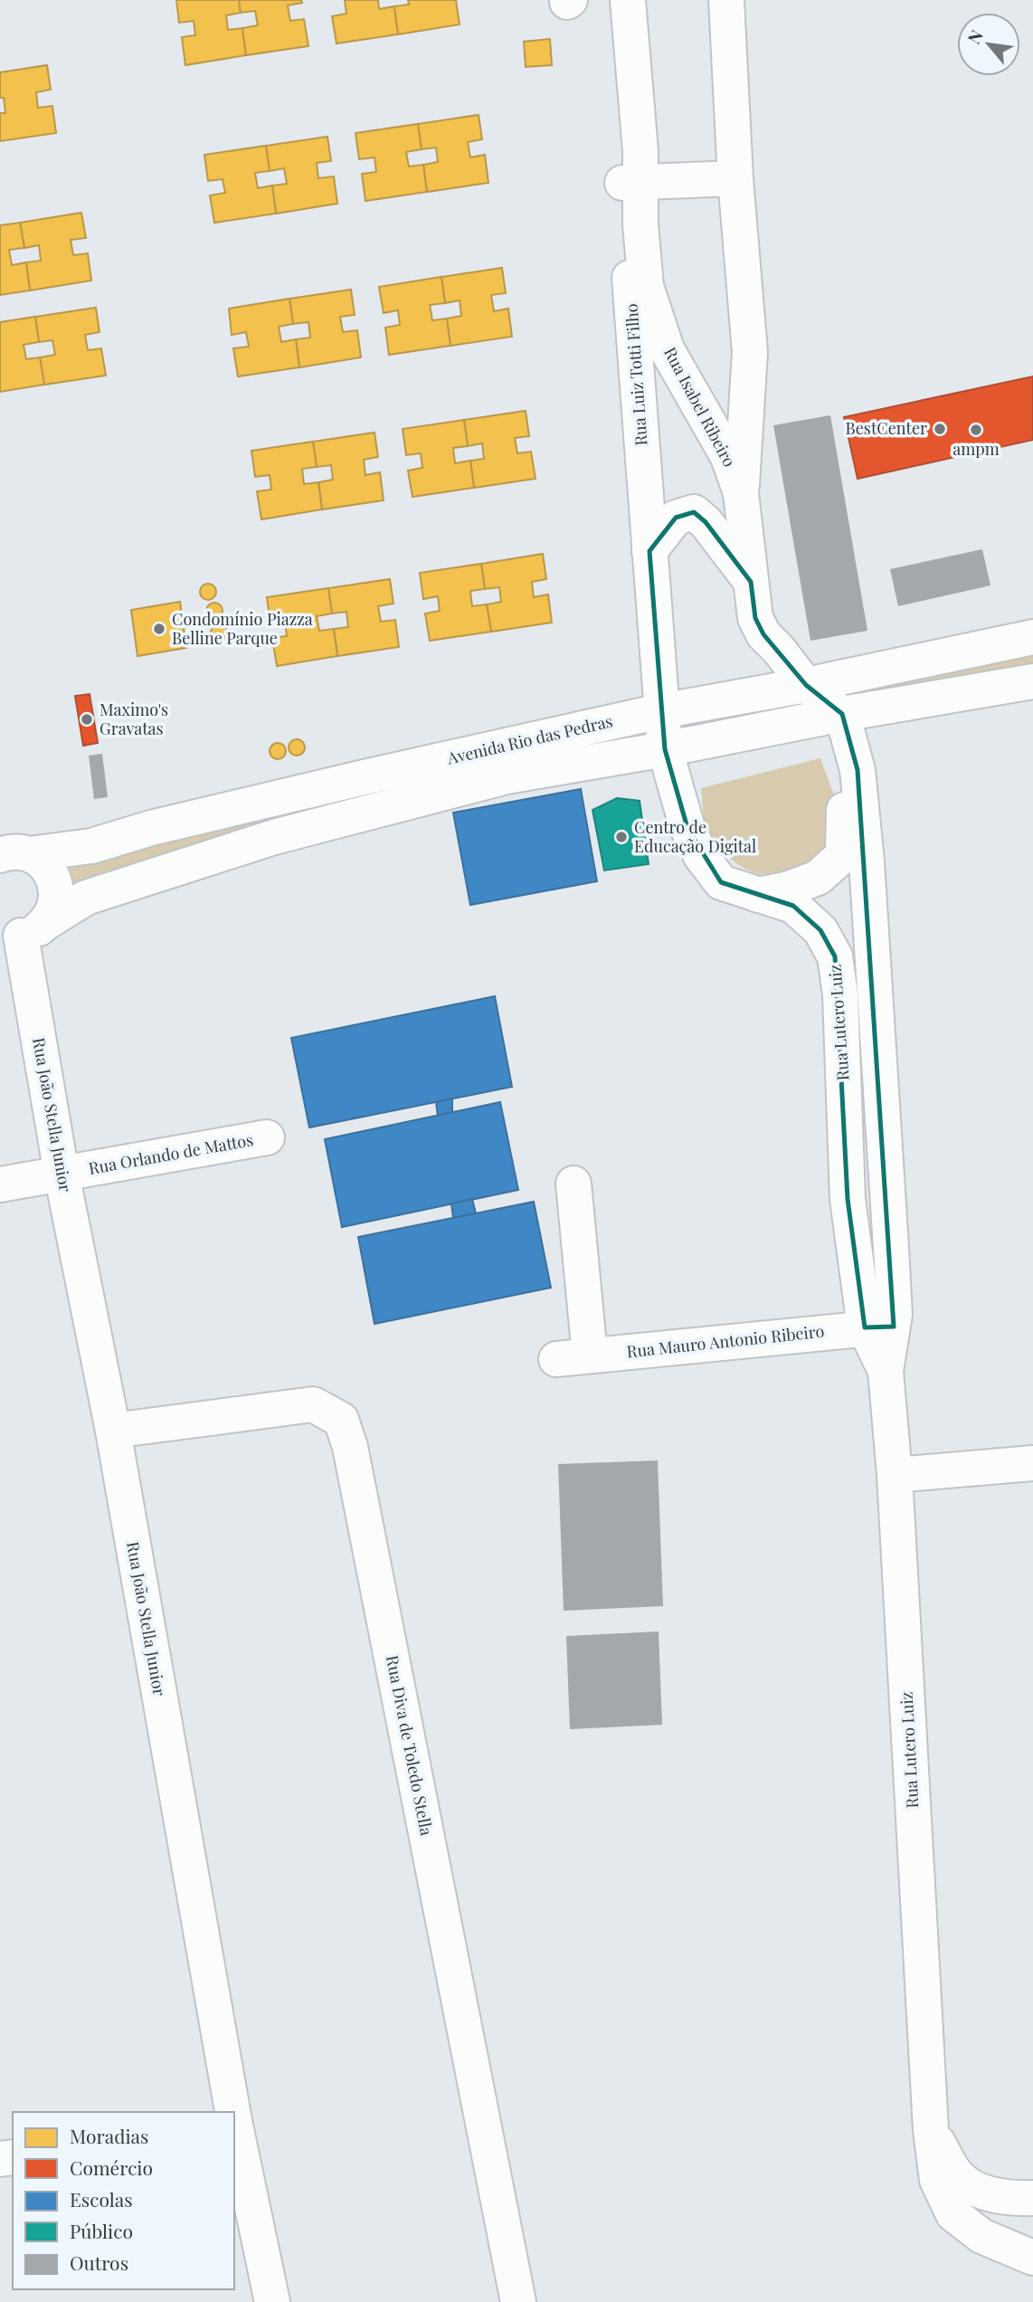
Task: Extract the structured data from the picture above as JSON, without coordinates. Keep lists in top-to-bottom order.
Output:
{
  "streets": {
    "street": [
      "Rua Luiz Totti Filho",
      "Rua Isabel Ribeiro",
      "Avenida Rio das Pedras",
      "Rua Lutero Luiz",
      "Rua João Stella Junior",
      "Rua Orlando de Mattos",
      "Rua Mauro Antonio Ribeiro",
      "Rua Diva de Toledo Stella"
    ]
  },
  "crossings": [
    ["Rua Luiz Totti Filho", "Rua Isabel Ribeiro"],
    ["Rua Luiz Totti Filho", "Avenida Rio das Pedras"],
    ["Rua Luiz Totti Filho", "Rua Lutero Luiz"],
    ["Rua Isabel Ribeiro", "Avenida Rio das Pedras"],
    ["Avenida Rio das Pedras", "Rua Lutero Luiz"],
    ["Avenida Rio das Pedras", "Rua João Stella Junior"],
    ["Rua Lutero Luiz", "Rua Mauro Antonio Ribeiro"],
    ["Rua João Stella Junior", "Rua Orlando de Mattos"],
    ["Rua João Stella Junior", "Rua Diva de Toledo Stella"]
  ],
  "places": [
    "BestCenter",
    "ampm",
    "Condomínio Piazza Belline Parque",
    "Maximo's Gravatas",
    "Centro de Educação Digital"
  ],
  "legend": [
    "Moradias",
    "Comércio",
    "Escolas",
    "Público",
    "Outros"
  ],
  "north": "top left"
}
